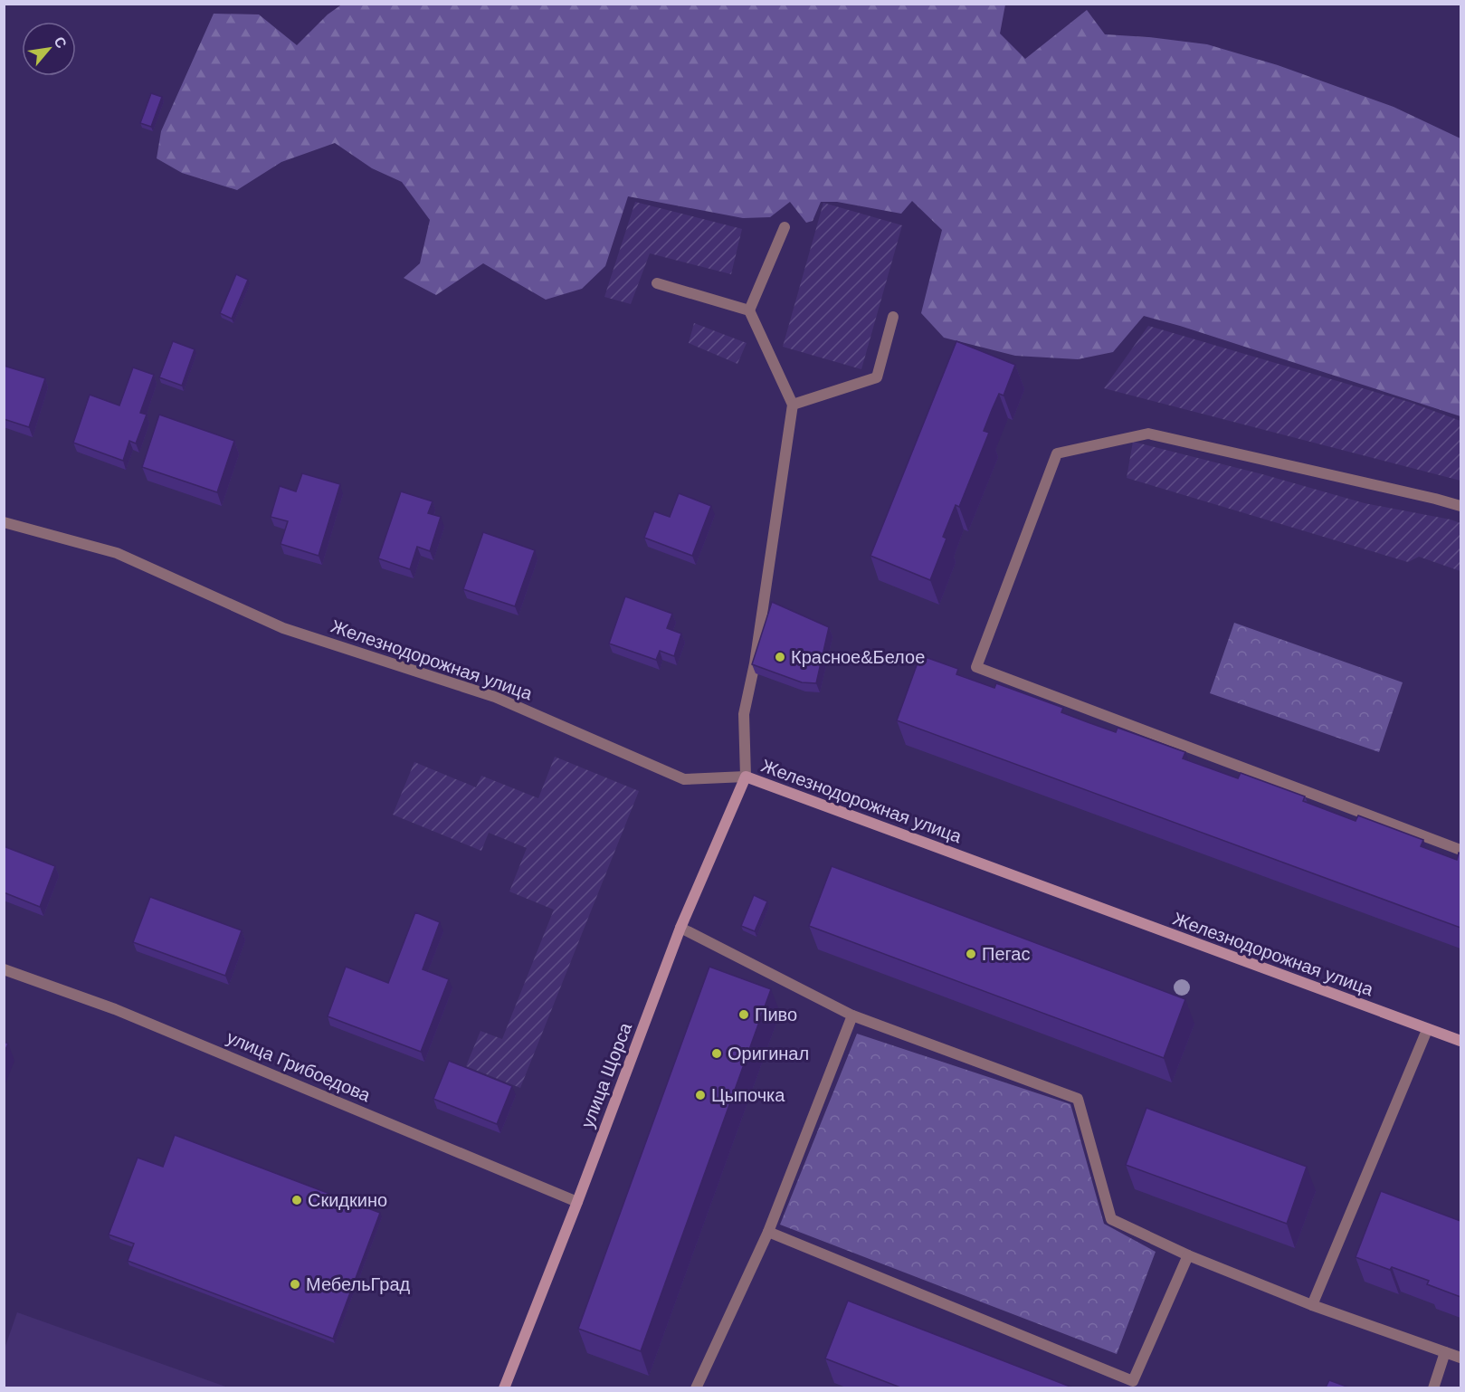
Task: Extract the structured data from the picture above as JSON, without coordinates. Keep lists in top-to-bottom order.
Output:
{
  "streets": {
    "main road": ["Железнодорожная улица", "улица Щорса"],
    "street": ["улица Грибоедова"]
  },
  "crossings": [
    ["Железнодорожная улица", "улица Щорса"],
    ["улица Грибоедова", "улица Щорса"]
  ],
  "places": [
    "Красное&Белое",
    "Пегас",
    "Пиво",
    "Оригинал",
    "Цыпочка",
    "Скидкино",
    "МебельГрад"
  ],
  "north": "top right"
}
